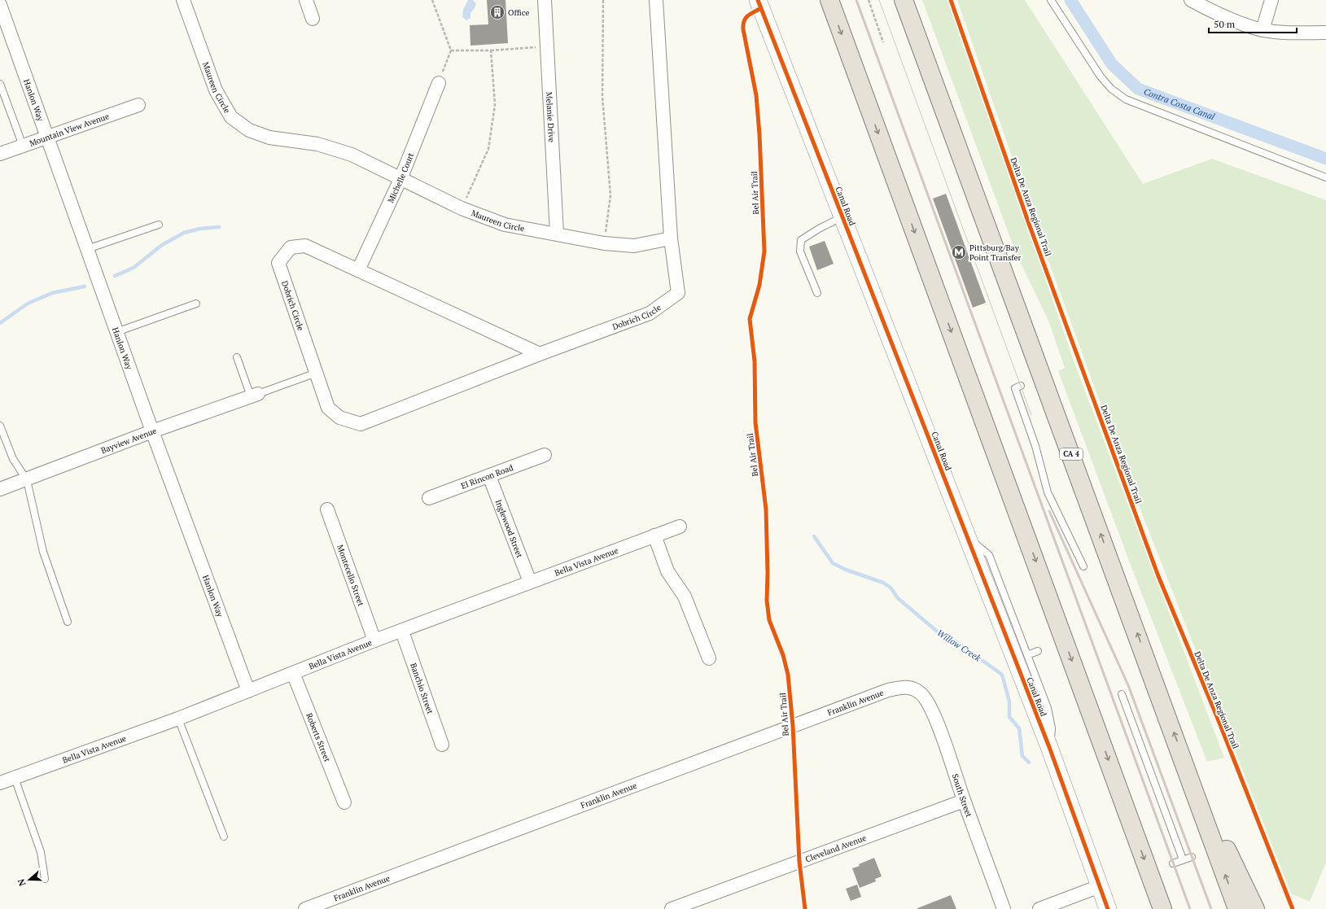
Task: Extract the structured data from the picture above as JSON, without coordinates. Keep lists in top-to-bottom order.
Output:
{
  "streets": {
    "highway": ["CA 4"],
    "street": [
      "Maureen Circle",
      "Hanlon Way",
      "Melanie Drive",
      "Mountain View Avenue",
      "Michelle Court",
      "Canal Road",
      "Dobrich Circle",
      "Bayview Avenue",
      "El Rincon Road",
      "Inglewood Street",
      "Bella Vista Avenue",
      "Montecello Street",
      "Banchio Street",
      "Franklin Avenue",
      "Roberts Street",
      "South Street",
      "Cleveland Avenue"
    ],
    "cycle path": ["Bel Air Trail", "Delta De Anza Regional Trail"]
  },
  "crossings": [
    ["Maureen Circle", "Melanie Drive"],
    ["Maureen Circle", "Michelle Court"],
    ["Maureen Circle", "Dobrich Circle"],
    ["Hanlon Way", "Mountain View Avenue"],
    ["Hanlon Way", "Bayview Avenue"],
    ["Hanlon Way", "Bella Vista Avenue"],
    ["Michelle Court", "Dobrich Circle"],
    ["El Rincon Road", "Inglewood Street"],
    ["Inglewood Street", "Bella Vista Avenue"],
    ["Bella Vista Avenue", "Montecello Street"],
    ["Bella Vista Avenue", "Banchio Street"],
    ["Bella Vista Avenue", "Roberts Street"],
    ["Franklin Avenue", "South Street"],
    ["South Street", "Cleveland Avenue"]
  ],
  "water": ["Contra Costa Canal", "Willow Creek"],
  "places": {
    "building": ["Office"],
    "metro station": ["Pittsburg/Bay Point Transfer"]
  },
  "scale_bar": "50 m",
  "north": "left"
}
